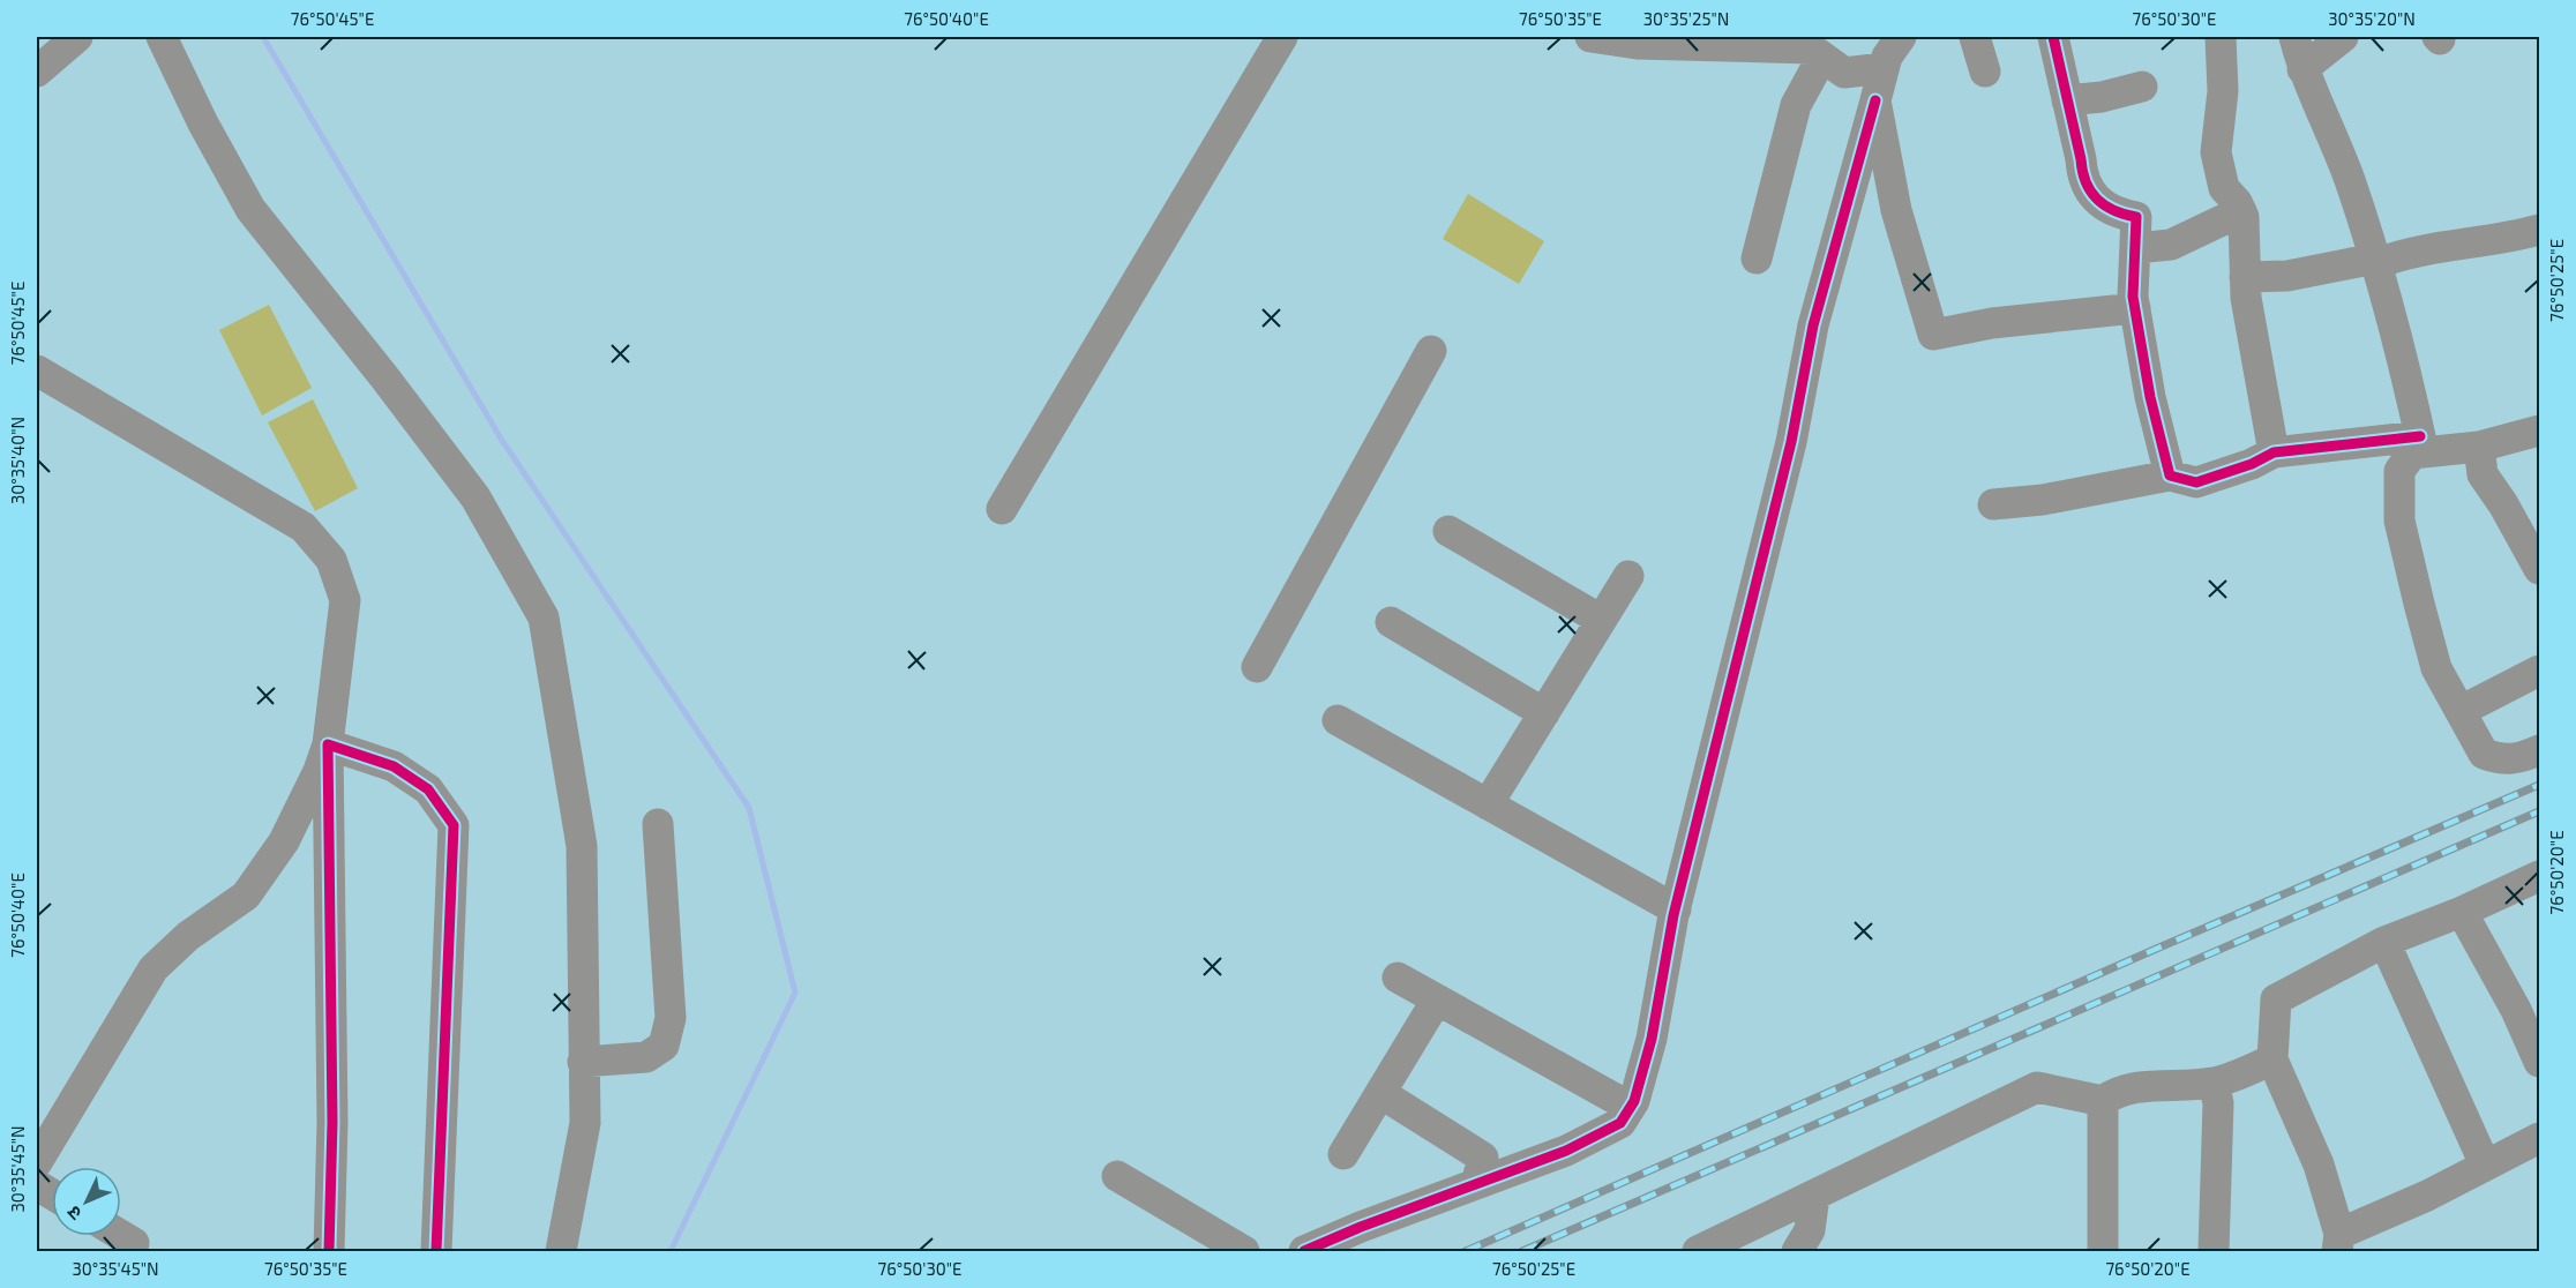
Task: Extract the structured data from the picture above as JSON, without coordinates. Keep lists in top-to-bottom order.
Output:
{
  "north": "bottom left",
  "coordinates": [
    "76°50'45\"E",
    "76°50'40\"E",
    "76°50'35\"E",
    "30°35'25\"N",
    "76°50'30\"E",
    "30°35'20\"N",
    "76°50'25\"E",
    "30°35'40\"N",
    "76°50'20\"E",
    "30°35'45\"N"
  ]
}
